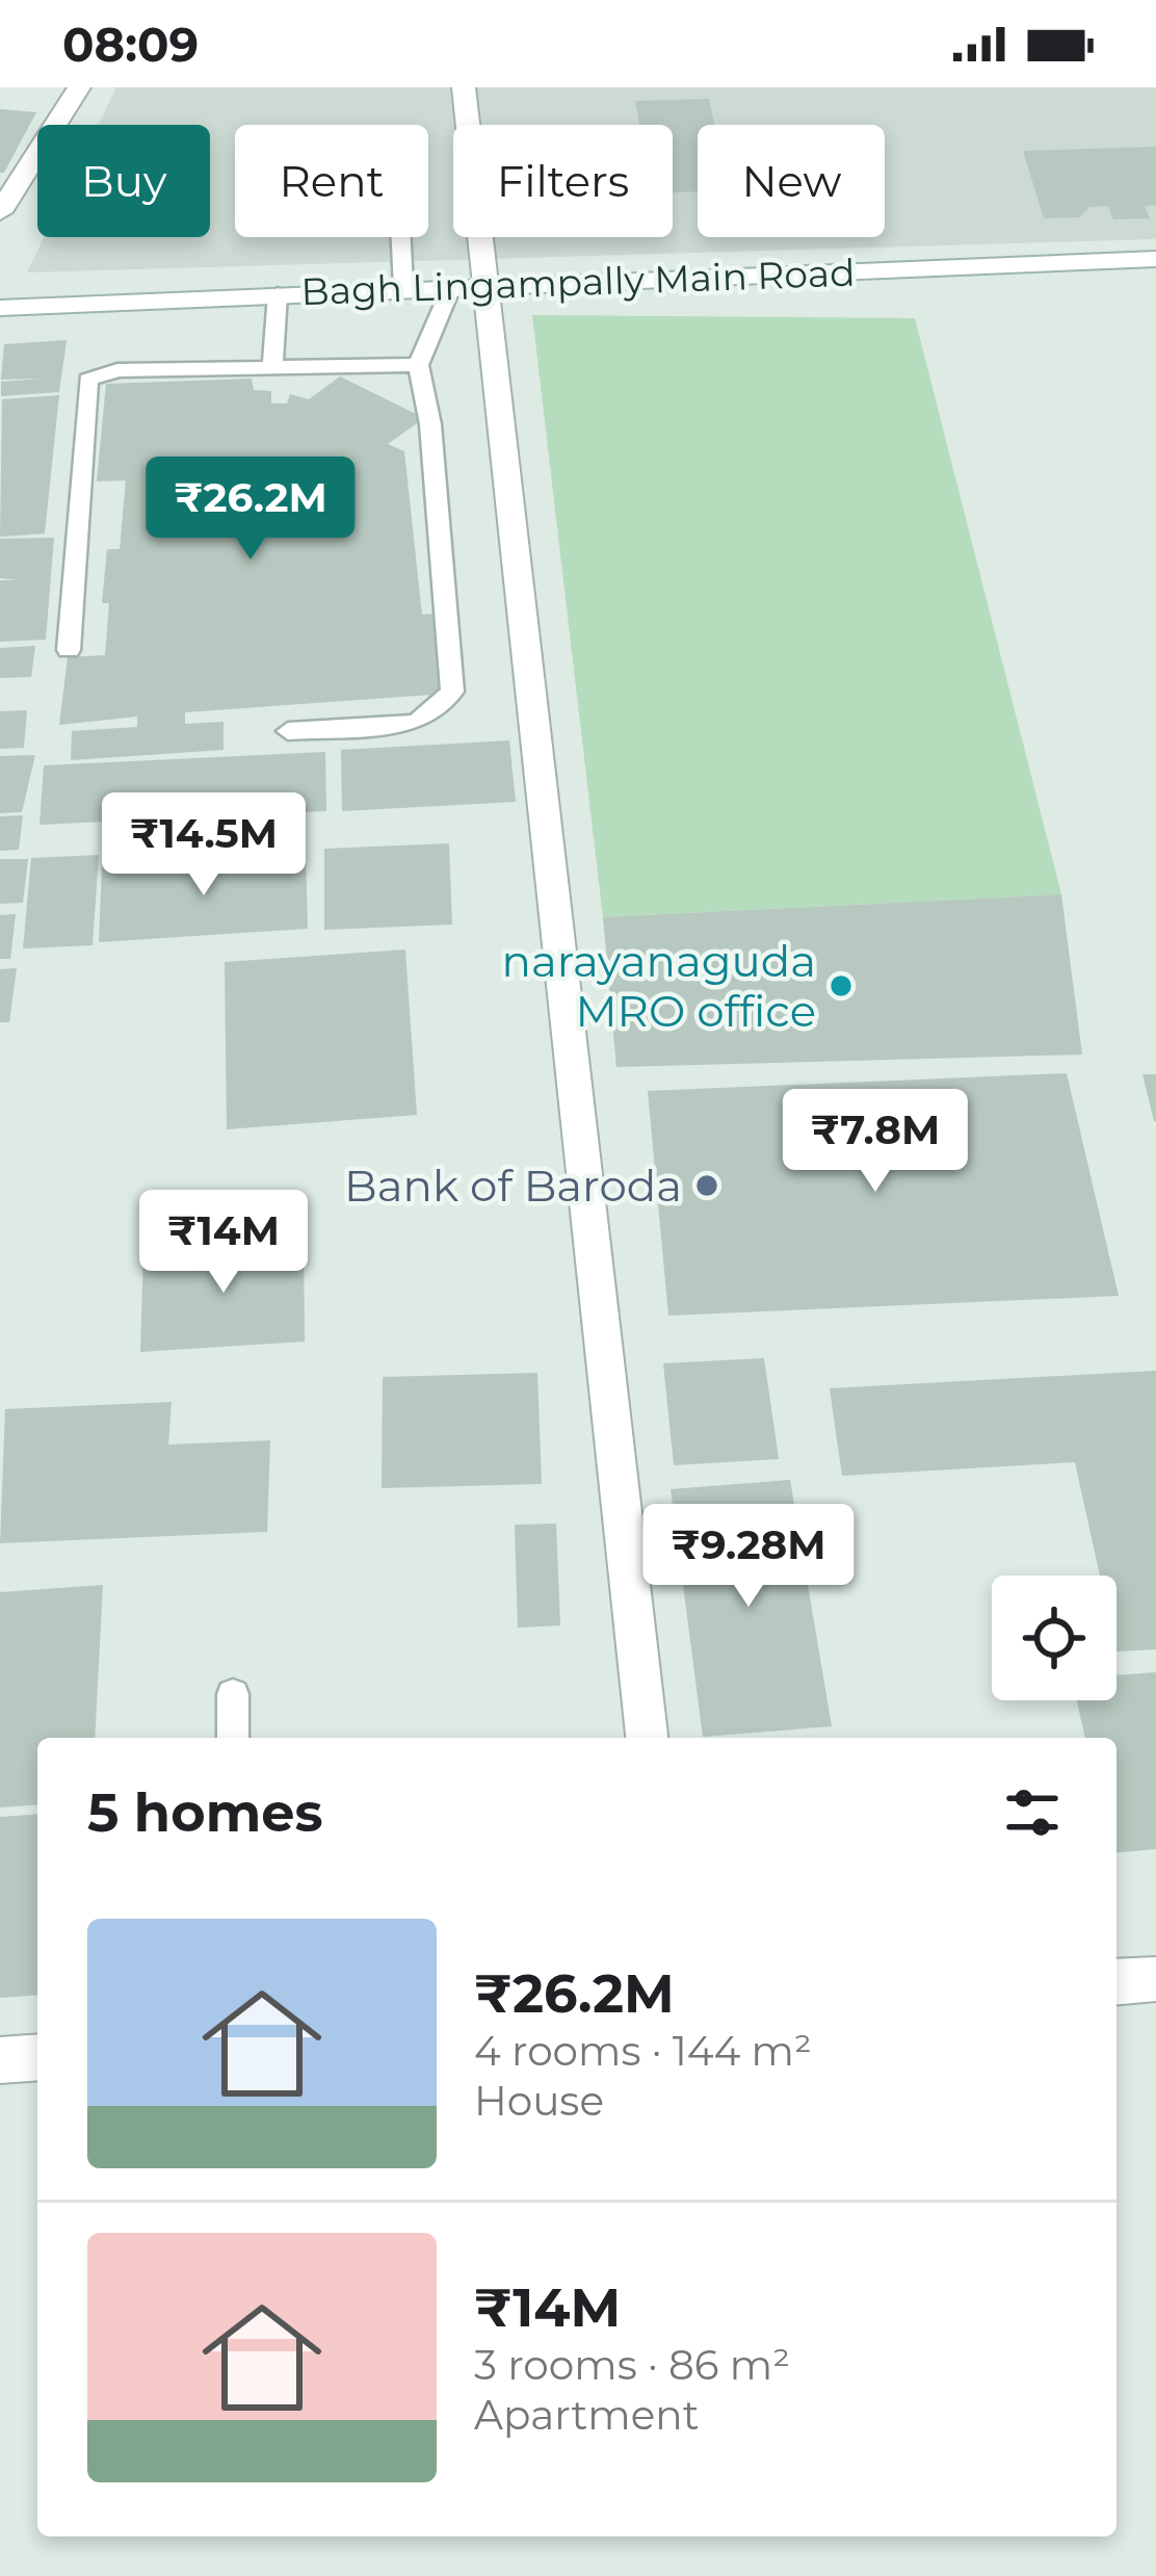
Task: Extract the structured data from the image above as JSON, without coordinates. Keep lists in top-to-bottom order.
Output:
{
  "streets": {
    "street": ["Bagh Lingampally Main Road"]
  },
  "places": ["narayanaguda MRO office", "Bank of Baroda"],
  "page": {
    "status": "08:09",
    "chip": [
      "Buy",
      "Rent",
      "Filters",
      "New"
    ],
    "price": [
      "₹26.2M",
      "₹14.5M",
      "₹7.8M",
      "₹14M",
      "₹9.28M"
    ],
    "heading": "5 homes",
    "list": [
      {
        "name": "₹26.2M",
        "note": "4 rooms · 144 m² · House"
      },
      {
        "name": "₹14M",
        "note": "3 rooms · 86 m² · Apartment"
      }
    ]
  }
}
